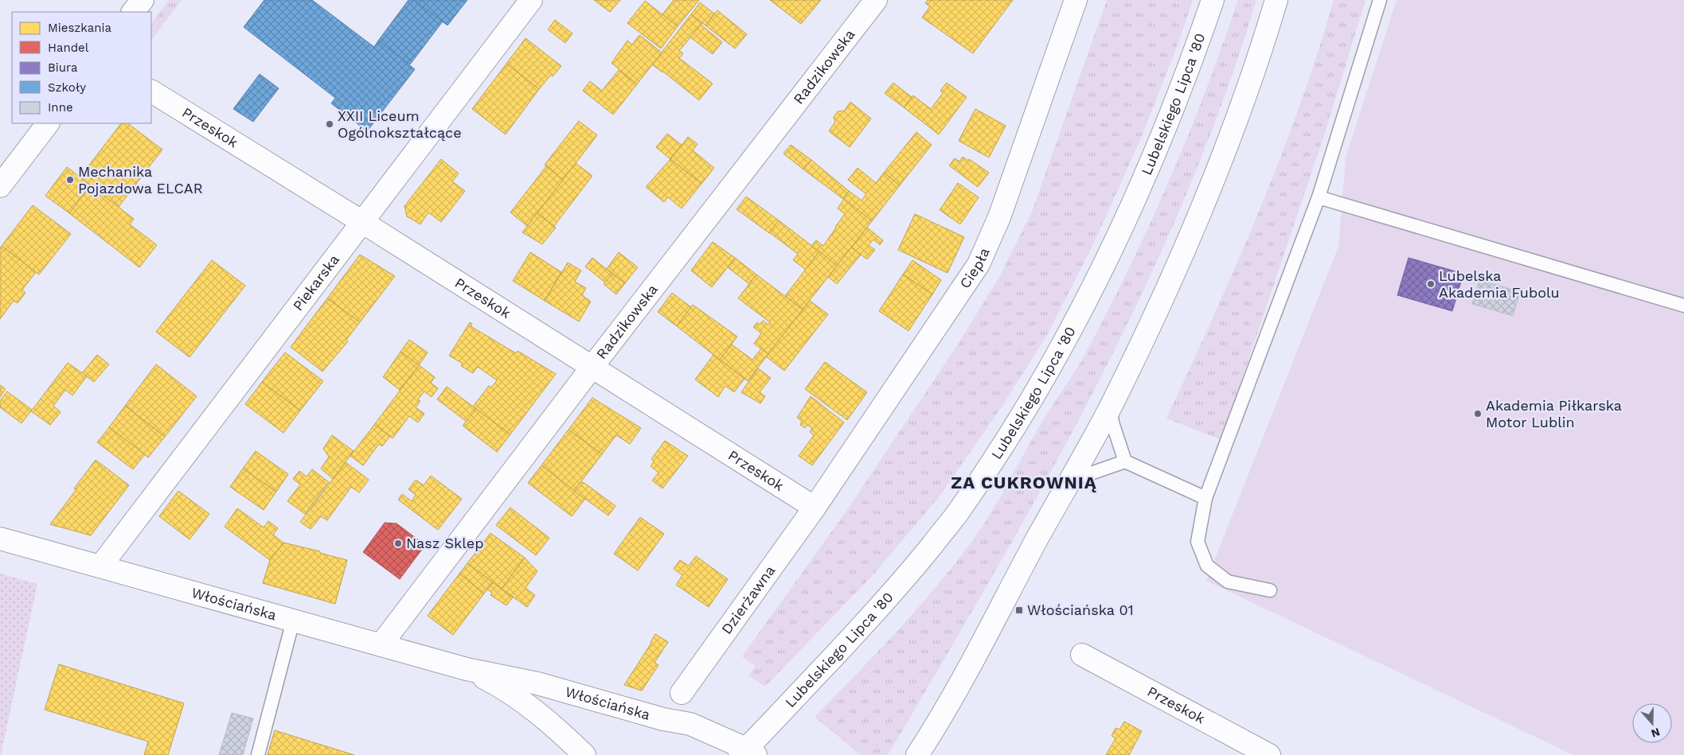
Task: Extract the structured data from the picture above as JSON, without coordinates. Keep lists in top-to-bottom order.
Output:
{
  "streets": {
    "street": [
      "Radzikowska",
      "Lubelskiego Lipca '80",
      "Przeskok",
      "Ciepła",
      "Piekarska",
      "Dzierżawna",
      "Włościańska"
    ]
  },
  "crossings": [
    ["Radzikowska", "Przeskok"],
    ["Radzikowska", "Włościańska"],
    ["Lubelskiego Lipca '80", "Włościańska"],
    ["Przeskok", "Ciepła"],
    ["Przeskok", "Piekarska"],
    ["Przeskok", "Dzierżawna"],
    ["Ciepła", "Dzierżawna"],
    ["Piekarska", "Włościańska"]
  ],
  "districts": ["ZA CUKROWNIĄ"],
  "places": {
    "other": [
      "XXII Liceum Ogólnokształcące",
      "Mechanika Pojazdowa ELCAR",
      "Lubelska Akademia Fubolu",
      "Akademia Piłkarska Motor Lublin",
      "Nasz Sklep"
    ],
    "transit": ["Włościańska 01"]
  },
  "legend": [
    "Mieszkania",
    "Handel",
    "Biura",
    "Szkoły",
    "Inne"
  ],
  "north": "bottom"
}
